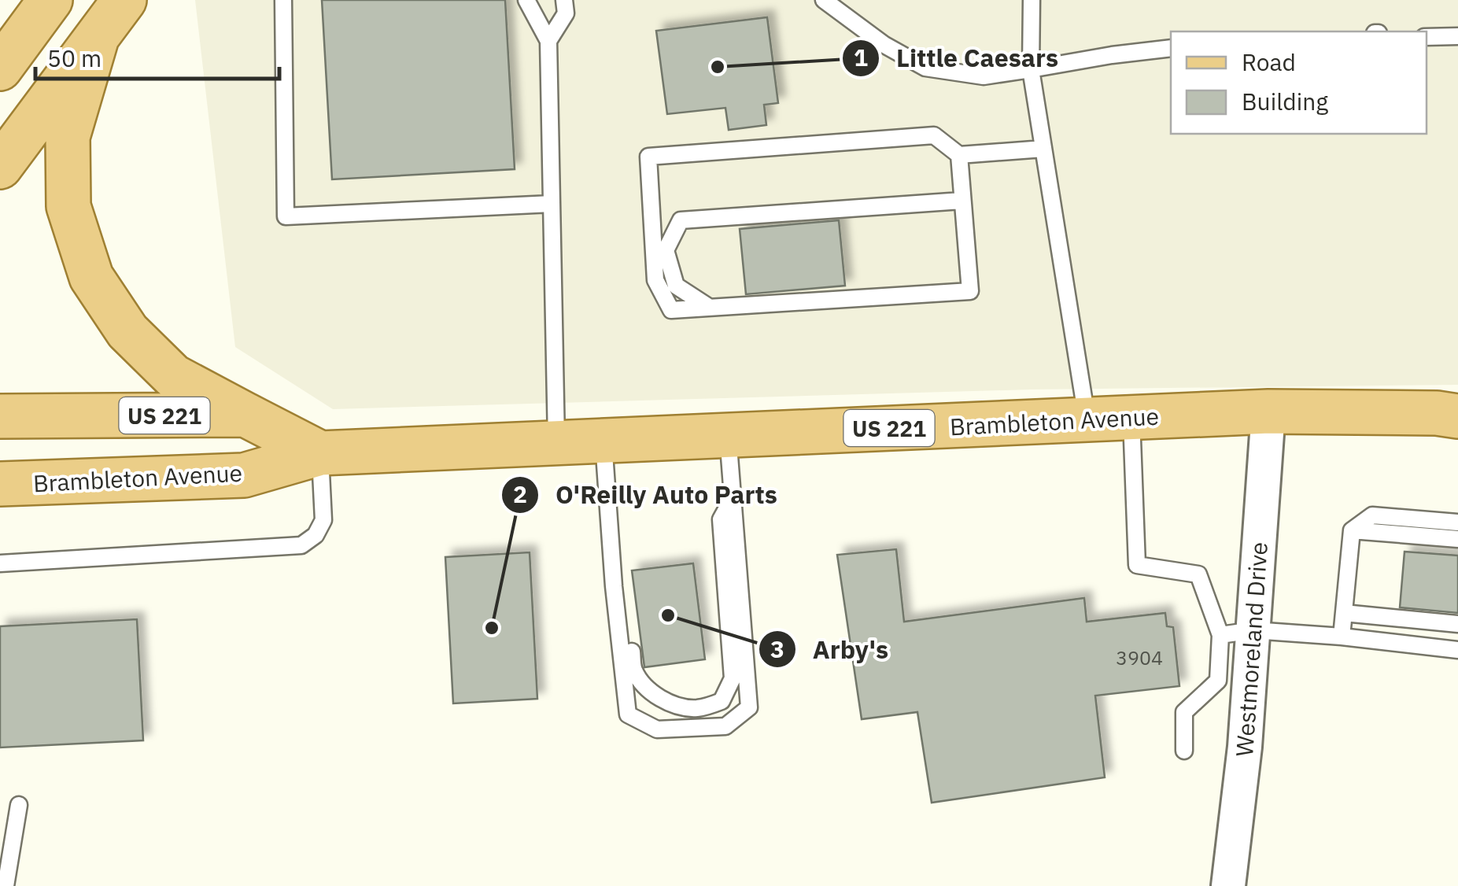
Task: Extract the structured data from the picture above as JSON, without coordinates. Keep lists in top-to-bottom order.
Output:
{
  "streets": {
    "main road": ["US 221", "Brambleton Avenue"],
    "street": ["Westmoreland Drive"]
  },
  "crossings": [
    ["US 221", "Brambleton Avenue"],
    ["Brambleton Avenue", "Westmoreland Drive"]
  ],
  "places": ["Little Caesars", "Arby's", "O'Reilly Auto Parts"],
  "house_numbers": ["3904"],
  "legend": ["Road", "Building"],
  "scale_bar": "50 m"
}
